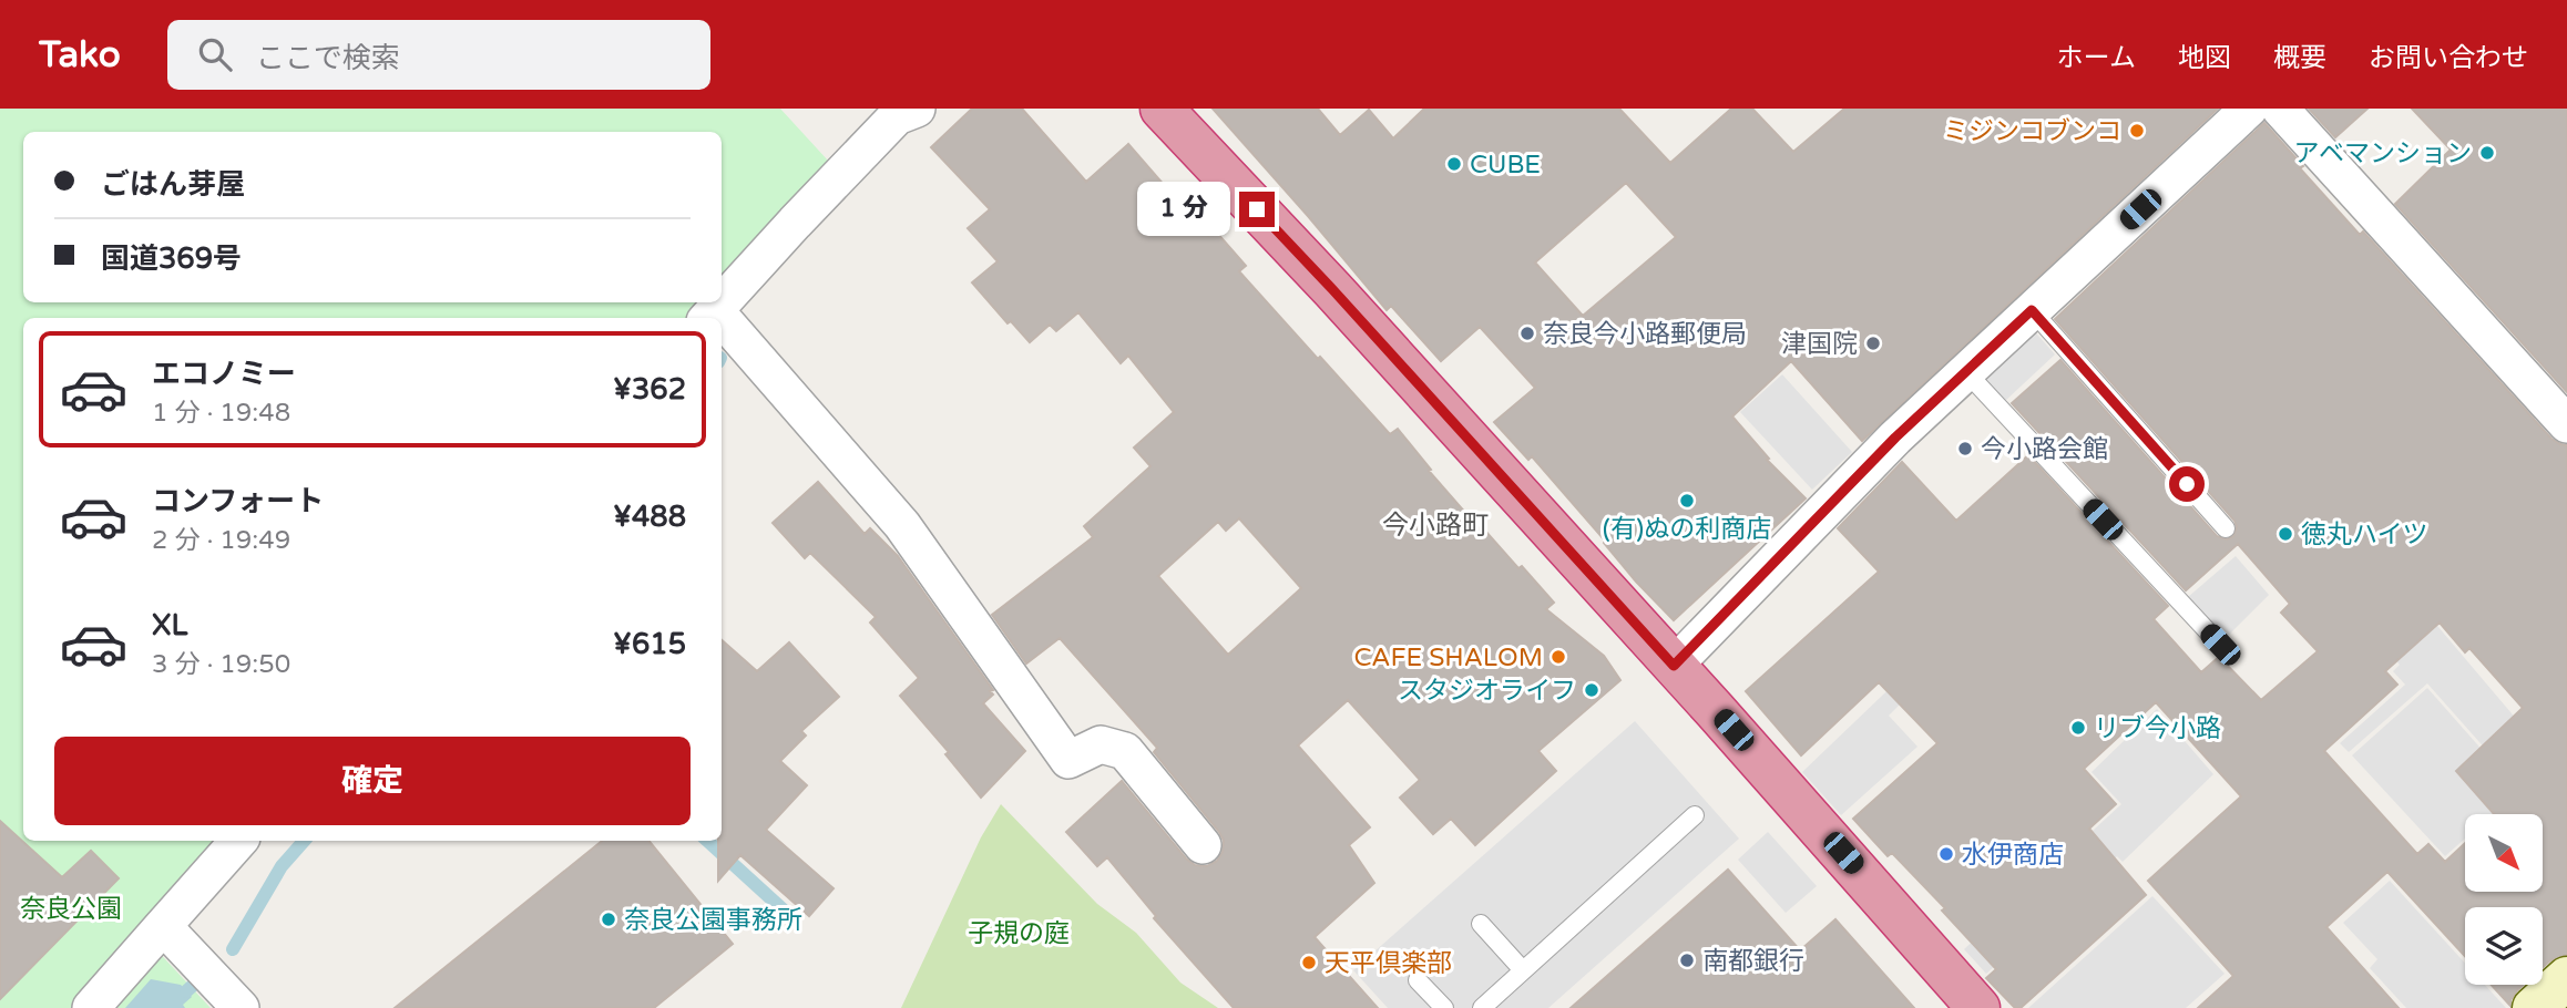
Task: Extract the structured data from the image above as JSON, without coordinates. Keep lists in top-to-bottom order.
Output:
{
  "districts": ["今小路町"],
  "parks": ["奈良公園", "子規の庭"],
  "places": [
    "ミジンコブンコ",
    "アベマンション",
    "CUBE",
    "奈良今小路郵便局",
    "津国院",
    "今小路会館",
    "(有)ぬの利商店",
    "徳丸ハイツ",
    "CAFE SHALOM",
    "スタジオライフ",
    "リブ今小路",
    "水伊商店",
    "奈良公園事務所",
    "南都銀行",
    "天平倶楽部"
  ],
  "north": "bottom right",
  "page": {
    "header": "Tako",
    "search": "ここで検索",
    "nav": [
      "ホーム",
      "地図",
      "概要",
      "お問い合わせ"
    ],
    "banner": ["ごはん芽屋", "国道369号"],
    "bubble": "1 分",
    "list": [
      {
        "name": "エコノミー",
        "note": "1 分 · 19:48",
        "value": "¥362"
      },
      {
        "name": "コンフォート",
        "note": "2 分 · 19:49",
        "value": "¥488"
      },
      {
        "name": "XL",
        "note": "3 分 · 19:50",
        "value": "¥615"
      }
    ],
    "buttons": "確定"
  }
}
